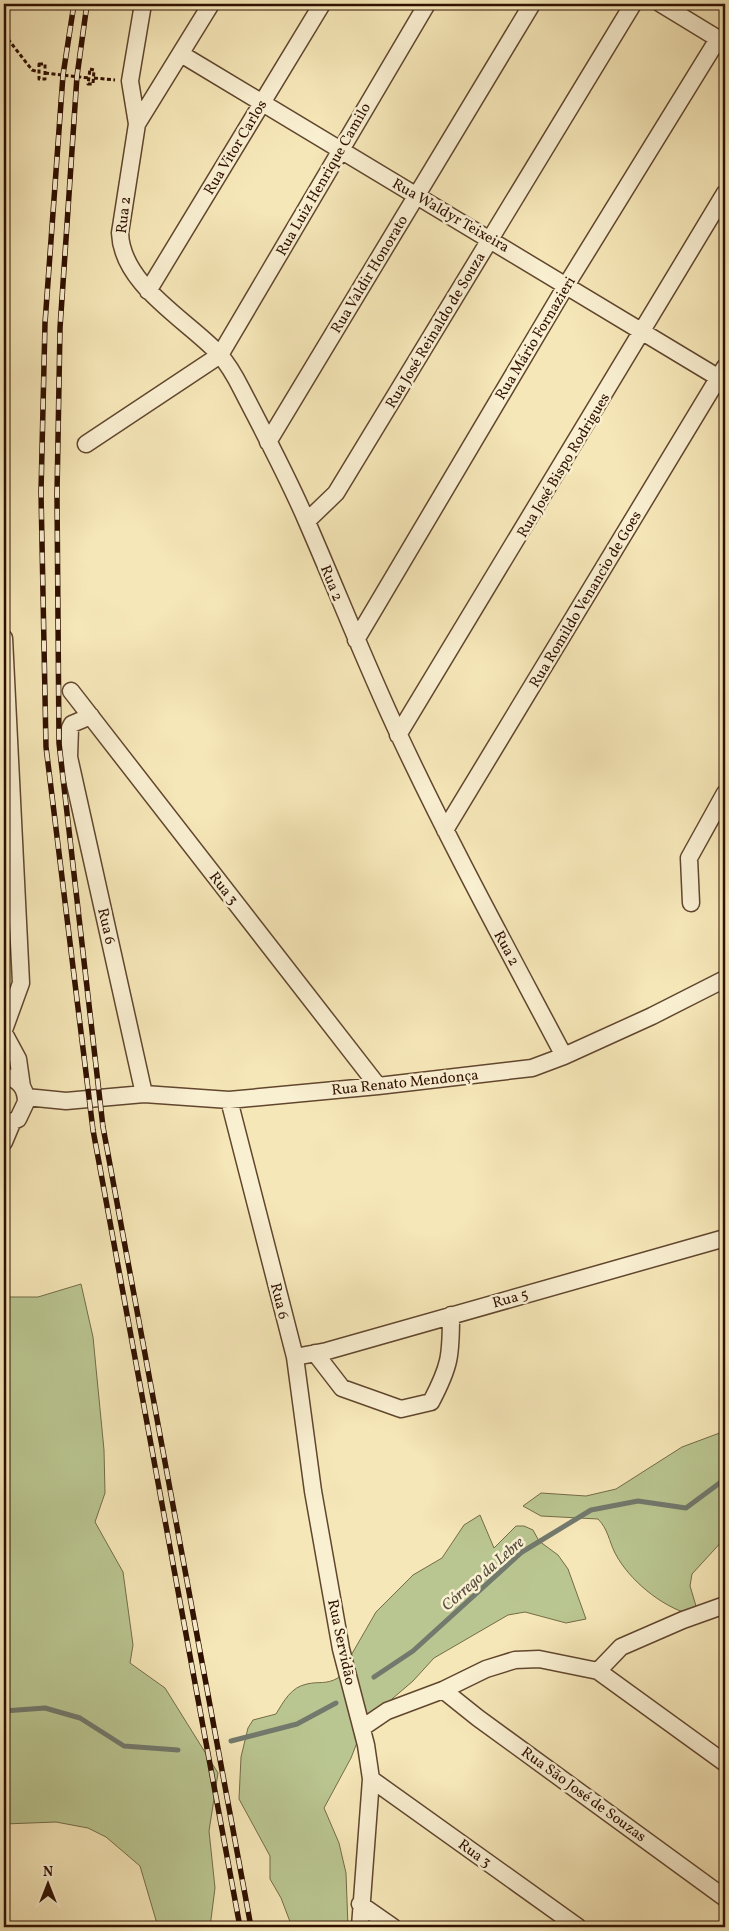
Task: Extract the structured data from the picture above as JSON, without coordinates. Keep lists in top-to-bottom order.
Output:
{
  "streets": {
    "street": [
      "Rua Vitor Carlos",
      "Rua Luiz Henrique Camilo",
      "Rua 2",
      "Rua Waldyr Teixeira",
      "Rua Valdir Honorato",
      "Rua José Reinaldo de Souza",
      "Rua Mário Fornazieri",
      "Rua José Bispo Rodrigues",
      "Rua Romildo Venancio de Goes",
      "Rua 3",
      "Rua 6",
      "Rua Renato Mendonça",
      "Rua 5",
      "Rua Servidão",
      "Rua São José de Souzas"
    ]
  },
  "crossings": [
    ["Rua Vitor Carlos", "Rua 2"],
    ["Rua Vitor Carlos", "Rua Waldyr Teixeira"],
    ["Rua Luiz Henrique Camilo", "Rua 2"],
    ["Rua Luiz Henrique Camilo", "Rua Waldyr Teixeira"],
    ["Rua 2", "Rua Valdir Honorato"],
    ["Rua 2", "Rua José Reinaldo de Souza"],
    ["Rua 2", "Rua Mário Fornazieri"],
    ["Rua 2", "Rua José Bispo Rodrigues"],
    ["Rua 2", "Rua Romildo Venancio de Goes"],
    ["Rua 2", "Rua Renato Mendonça"],
    ["Rua Waldyr Teixeira", "Rua Valdir Honorato"],
    ["Rua Waldyr Teixeira", "Rua José Reinaldo de Souza"],
    ["Rua Waldyr Teixeira", "Rua Mário Fornazieri"],
    ["Rua Waldyr Teixeira", "Rua José Bispo Rodrigues"],
    ["Rua Waldyr Teixeira", "Rua Romildo Venancio de Goes"],
    ["Rua 3", "Rua 6"],
    ["Rua 3", "Rua Renato Mendonça"],
    ["Rua 3", "Rua Servidão"],
    ["Rua 6", "Rua Renato Mendonça"],
    ["Rua 6", "Rua 5"],
    ["Rua 6", "Rua Servidão"],
    ["Rua 5", "Rua Servidão"]
  ],
  "water": ["Córrego da Lebre"],
  "north": "top"
}
